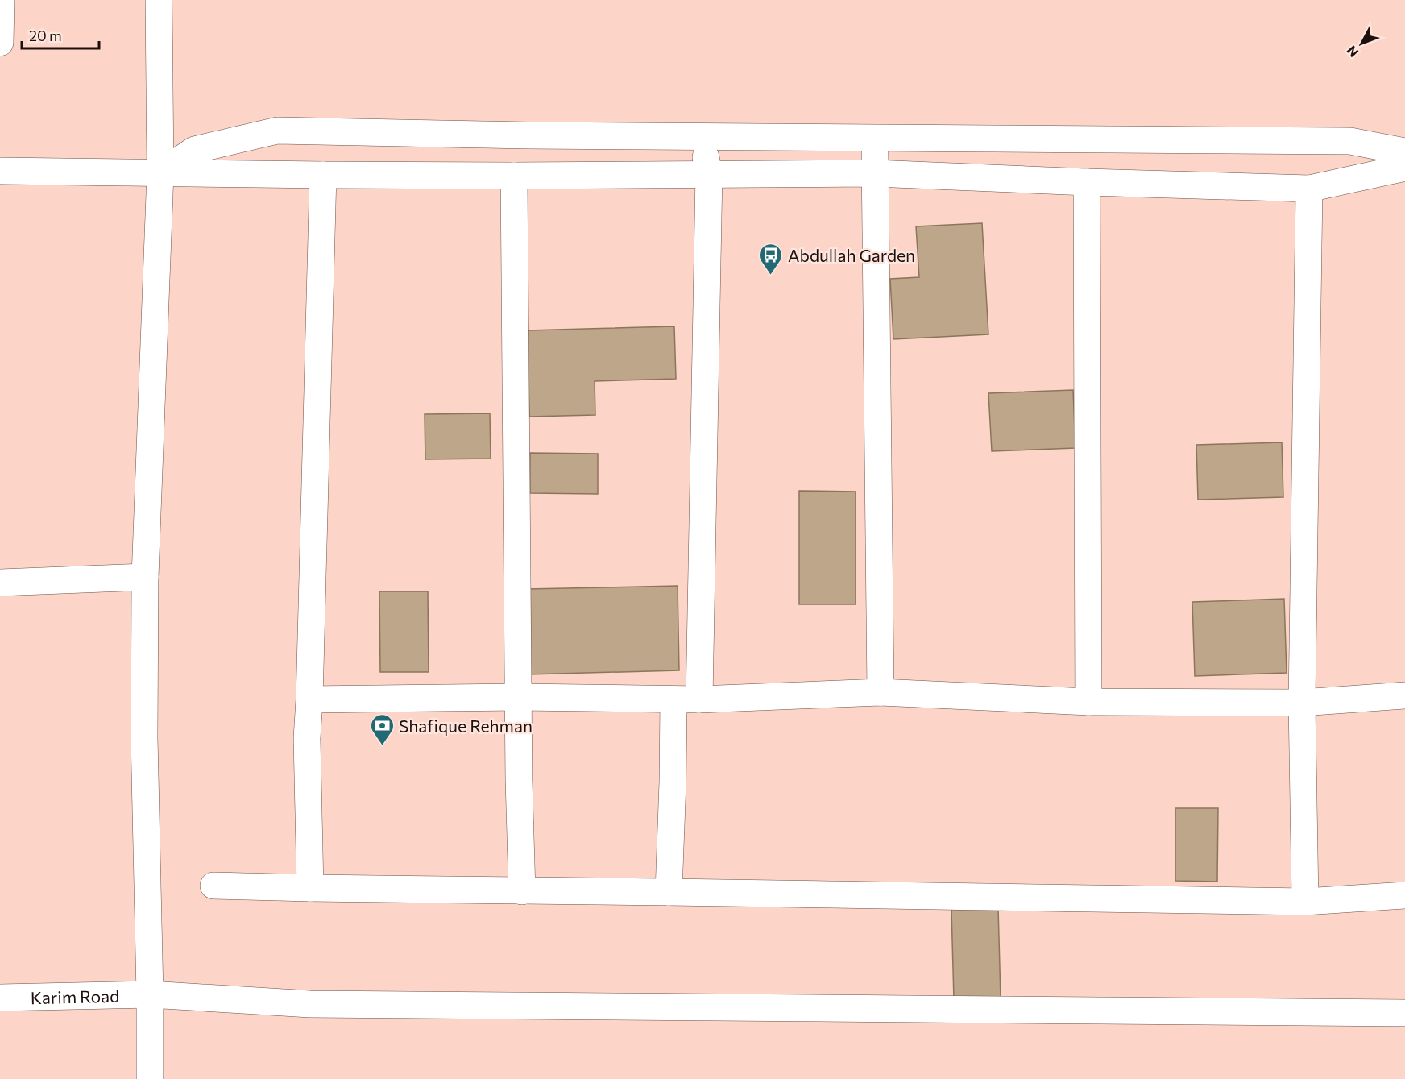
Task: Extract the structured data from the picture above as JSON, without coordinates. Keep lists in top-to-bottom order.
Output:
{
  "streets": {
    "street": ["Karim Road"]
  },
  "places": {
    "bus stop": ["Abdullah Garden"],
    "bank": ["Shafique Rehman"]
  },
  "scale_bar": "20 m",
  "north": "bottom left"
}
